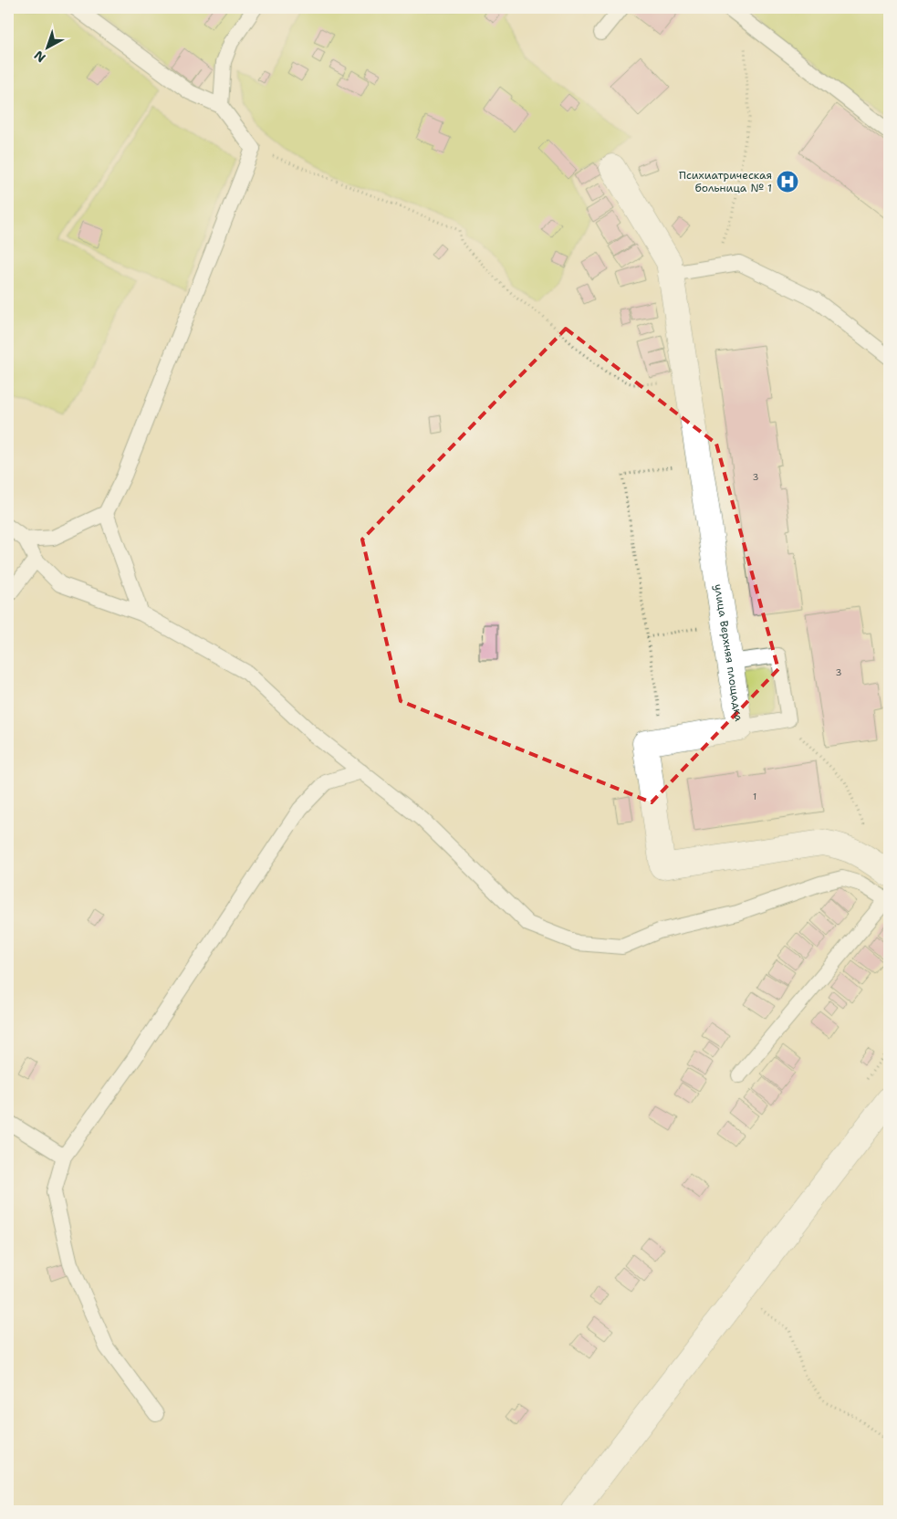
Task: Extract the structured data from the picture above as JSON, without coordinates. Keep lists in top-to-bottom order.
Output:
{
  "streets": {
    "street": ["улица Верхняя площадка"]
  },
  "places": {
    "hospital": ["Психиатрическая больница № 1"]
  },
  "house_numbers": ["3", "3", "1"],
  "north": "bottom left"
}
